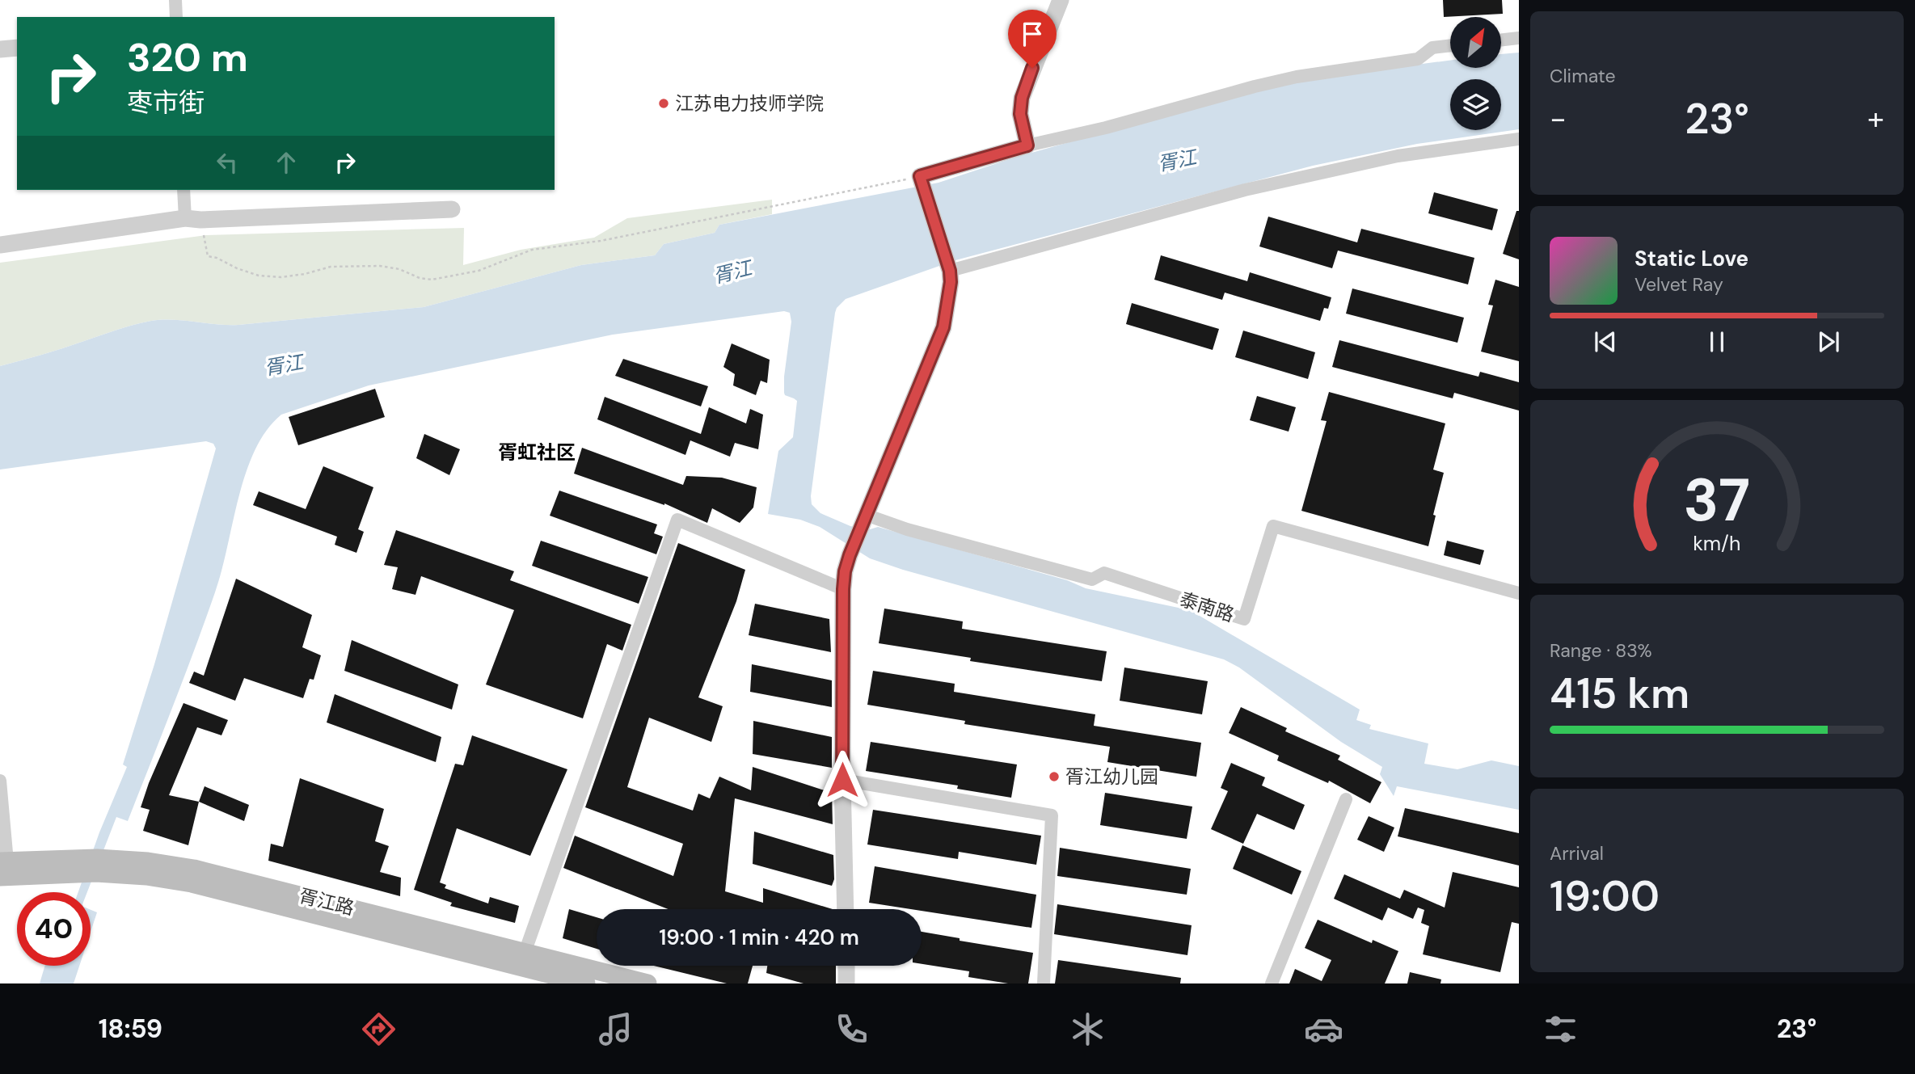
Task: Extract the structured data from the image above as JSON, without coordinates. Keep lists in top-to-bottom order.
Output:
{
  "streets": {
    "main road": ["胥江路"],
    "street": ["泰南路"]
  },
  "districts": ["胥虹社区"],
  "water": ["胥江"],
  "places": ["江苏电力技师学院", "胥江幼儿园"],
  "north": "top right",
  "page": {
    "tile": [
      "Climate",
      ["Range · 83%", "415 km"],
      ["Arrival", "19:00"]
    ],
    "turn": ["320 m", "枣市街"],
    "heat": ["−", "23°", "+"],
    "song": ["Static Love", "Velvet Ray"],
    "limit": "40",
    "trip": "19:00 · 1 min · 420 m",
    "tabs": ["18:59", "23°"],
    "gauge": ["37", "km/h"]
  }
}
